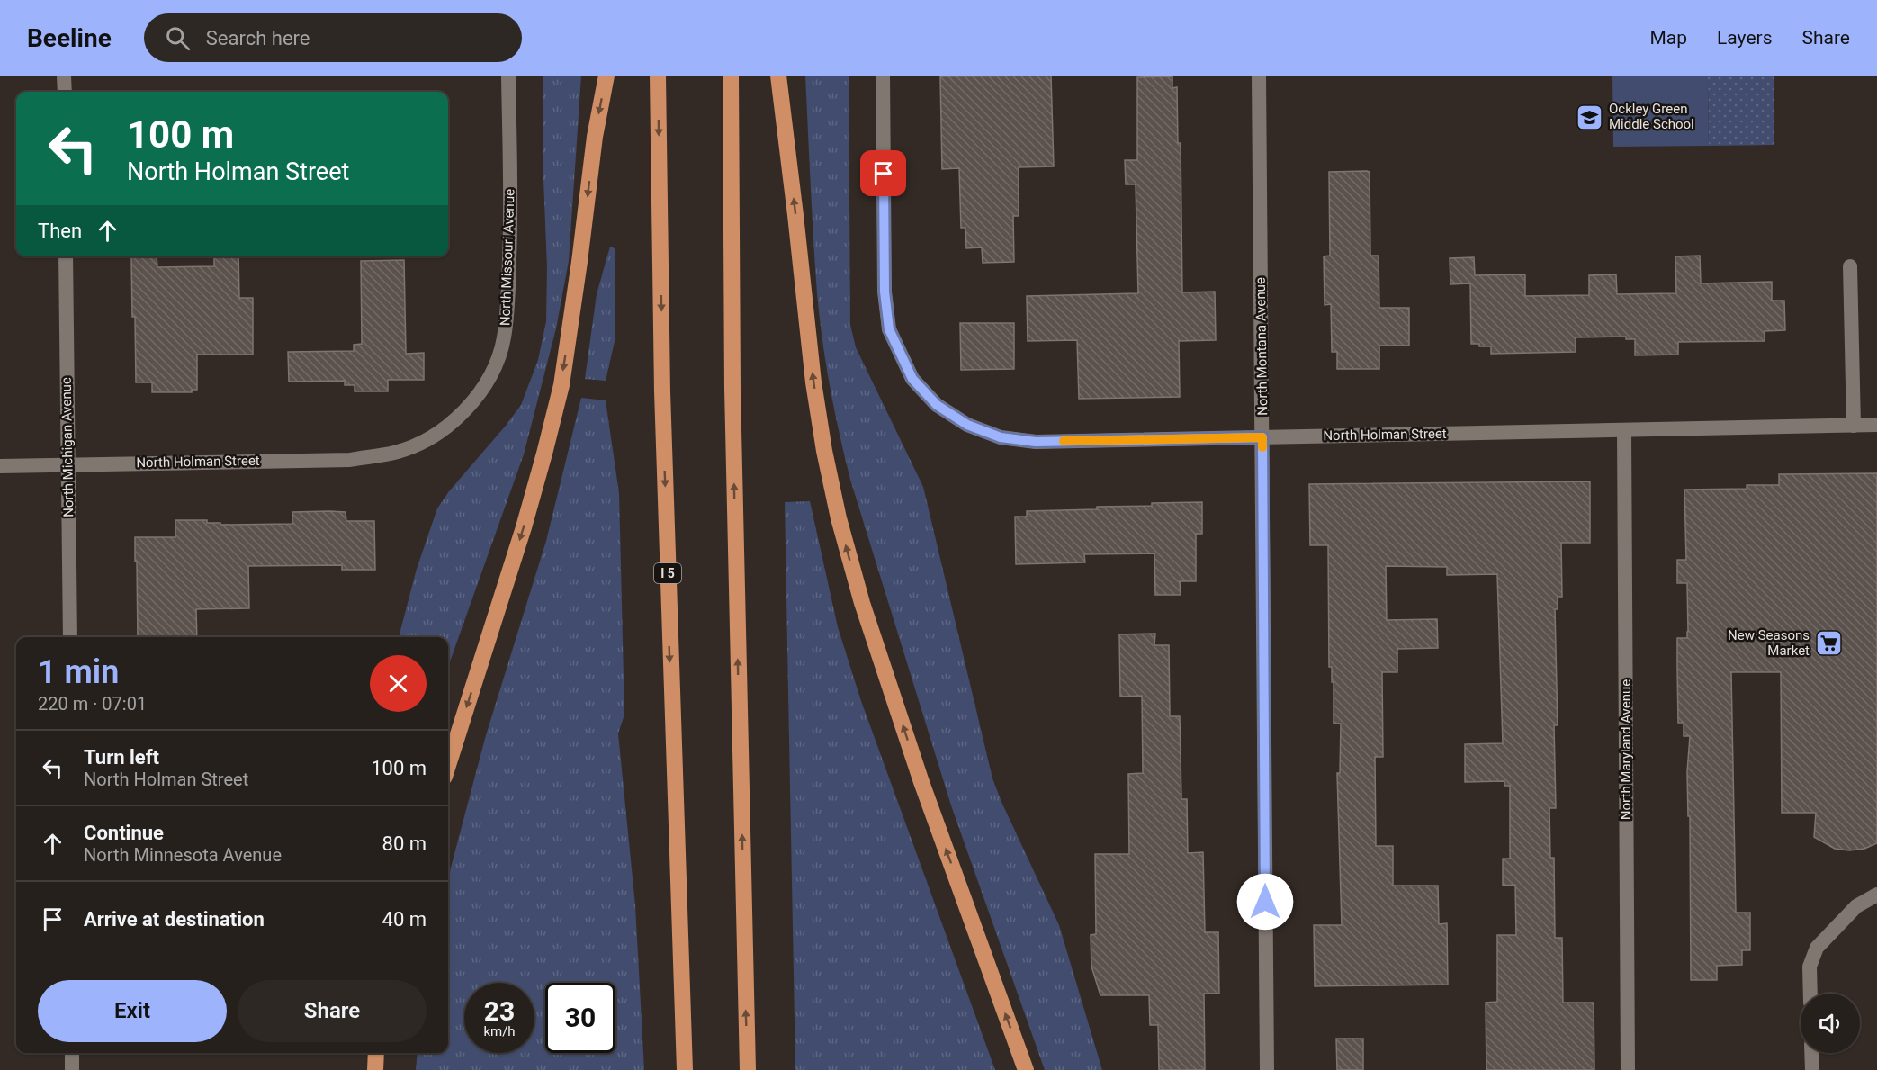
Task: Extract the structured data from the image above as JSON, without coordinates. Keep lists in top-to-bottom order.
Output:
{
  "streets": {
    "highway": ["I 5"],
    "street": [
      "North Missouri Avenue",
      "North Montana Avenue",
      "North Holman Street",
      "North Michigan Avenue",
      "North Maryland Avenue"
    ]
  },
  "crossings": [
    ["North Missouri Avenue", "North Holman Street"],
    ["North Montana Avenue", "North Holman Street"],
    ["North Holman Street", "North Michigan Avenue"],
    ["North Holman Street", "North Maryland Avenue"]
  ],
  "places": {
    "school or university": ["Ockley Green Middle School"],
    "supermarket": ["New Seasons Market"]
  },
  "page": {
    "header": "Beeline",
    "search": "Search here",
    "nav": ["Map", "Layers", "Share"],
    "turn": ["100 m", "North Holman Street"],
    "then": "Then",
    "heading": ["1 min", "220 m · 07:01"],
    "list": [
      {
        "name": "Turn left",
        "note": "North Holman Street",
        "value": "100 m"
      },
      {
        "name": "Continue",
        "note": "North Minnesota Avenue",
        "value": "80 m"
      },
      {
        "name": "Arrive at destination",
        "value": "40 m"
      }
    ],
    "buttons": ["Exit", "Share"],
    "speed": "23 km/h",
    "limit": "30"
  }
}
